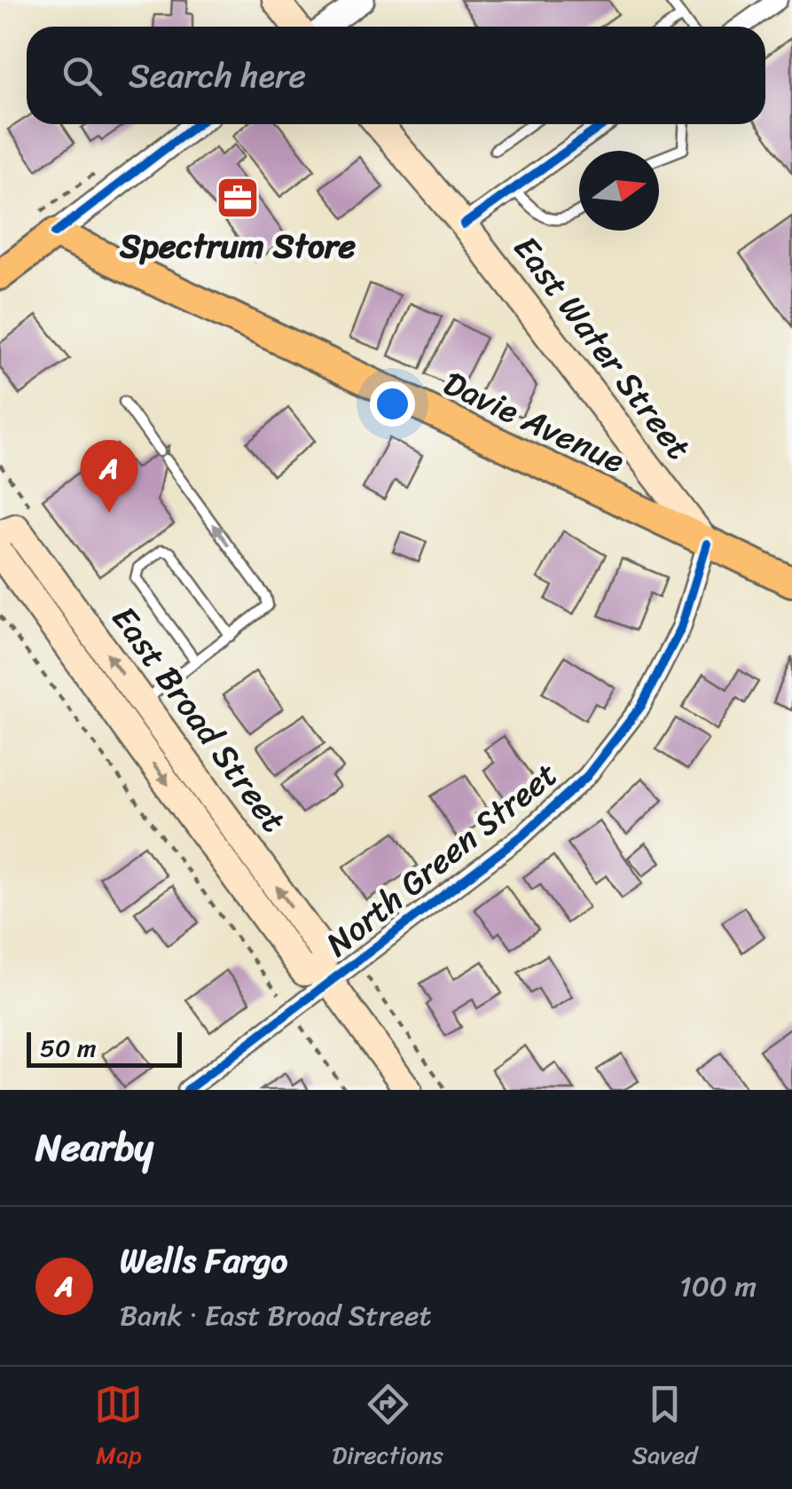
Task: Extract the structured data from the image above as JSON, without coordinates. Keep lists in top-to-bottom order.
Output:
{
  "streets": {
    "main road": ["East Water Street", "Davie Avenue", "East Broad Street"],
    "street": ["North Green Street"]
  },
  "crossings": [
    ["East Water Street", "Davie Avenue"],
    ["East Water Street", "North Green Street"],
    ["Davie Avenue", "North Green Street"],
    ["East Broad Street", "North Green Street"]
  ],
  "places": {
    "office": ["Spectrum Store"]
  },
  "scale_bar": "50 m",
  "north": "right",
  "page": {
    "search": "Search here",
    "pins": "A",
    "scale": "50 m",
    "heading": "Nearby",
    "list": [
      {
        "mark": "A",
        "name": "Wells Fargo",
        "note": "Bank · East Broad Street",
        "value": "100 m"
      }
    ],
    "nav": ["Map", "Directions", "Saved"]
  }
}
